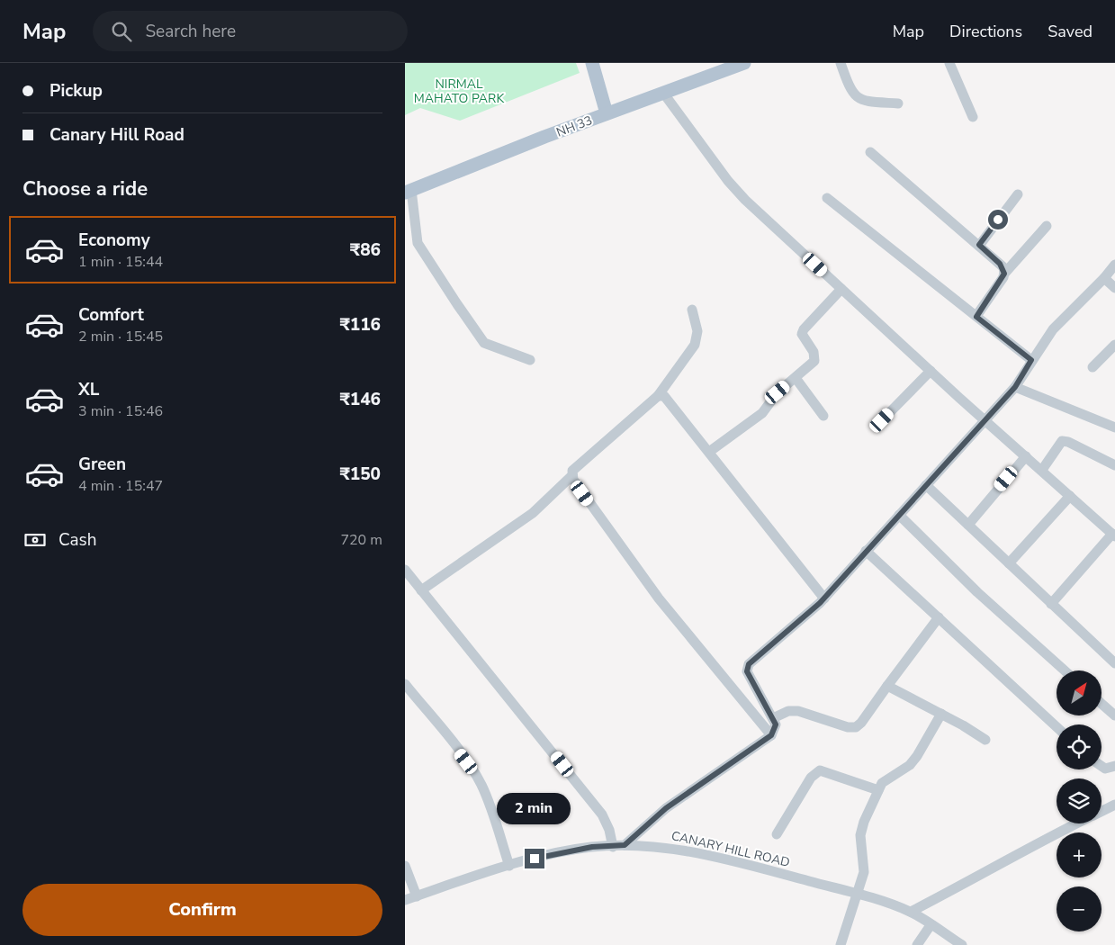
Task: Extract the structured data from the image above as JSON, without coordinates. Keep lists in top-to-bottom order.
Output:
{
  "streets": {
    "main road": ["NH 33"],
    "street": ["CANARY HILL ROAD"]
  },
  "parks": ["NIRMAL MAHATO PARK"],
  "north": "top right",
  "page": {
    "header": "Map",
    "search": "Search here",
    "nav": ["Map", "Directions", "Saved"],
    "banner": ["Pickup", "Canary Hill Road"],
    "heading": "Choose a ride",
    "list": [
      {
        "name": "Economy",
        "note": "1 min · 15:44",
        "value": "₹86"
      },
      {
        "name": "Comfort",
        "note": "2 min · 15:45",
        "value": "₹116"
      },
      {
        "name": "XL",
        "note": "3 min · 15:46",
        "value": "₹146"
      },
      {
        "name": "Green",
        "note": "4 min · 15:47",
        "value": "₹150"
      }
    ],
    "pay": ["Cash", "720 m"],
    "map_buttons": ["+", "−"],
    "bubble": "2 min",
    "buttons": "Confirm"
  }
}
